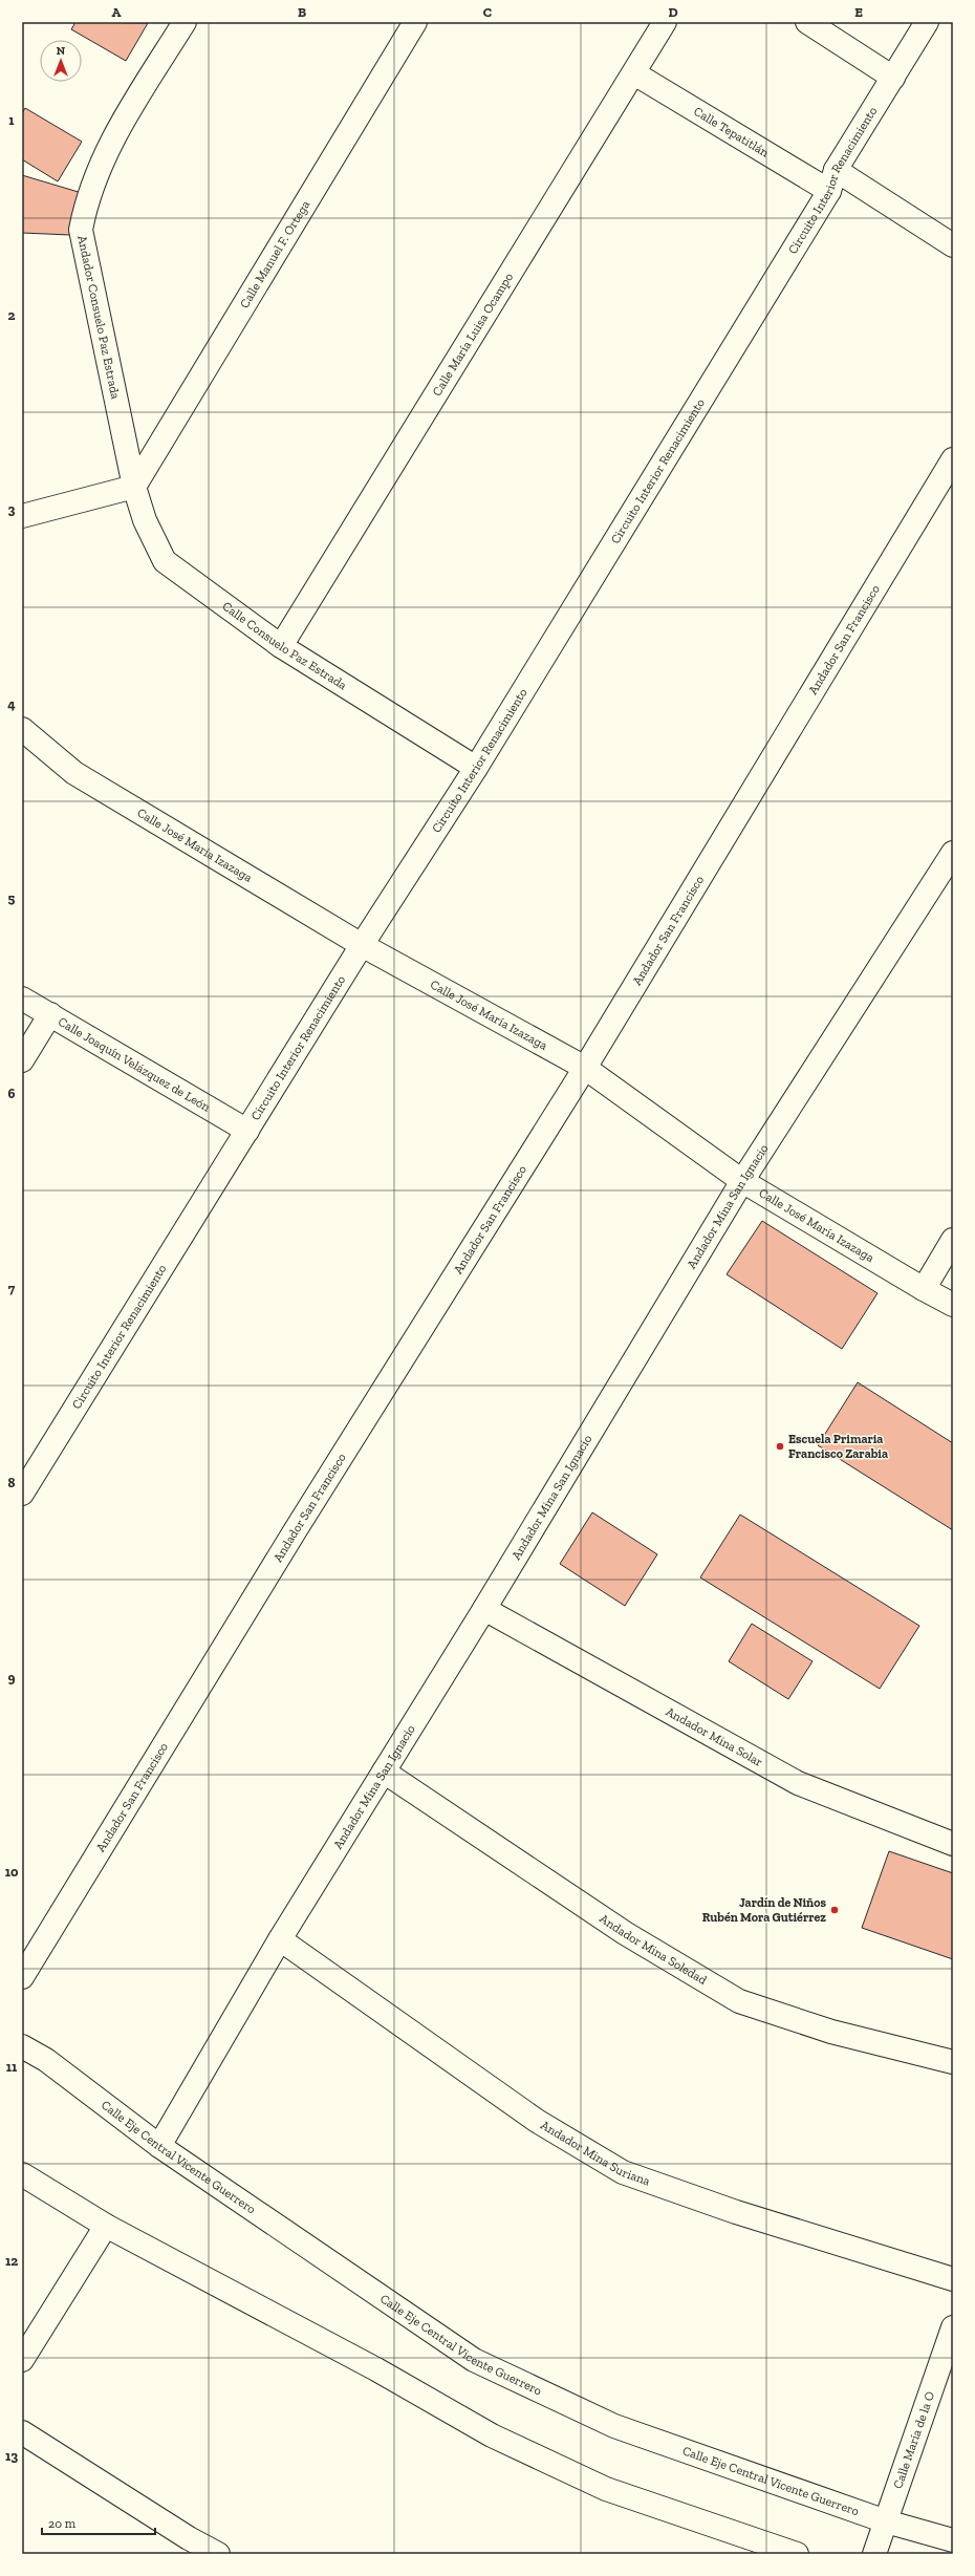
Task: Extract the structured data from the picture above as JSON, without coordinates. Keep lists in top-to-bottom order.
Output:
{
  "streets": {
    "street": [
      "Calle Tepatitlán",
      "Circuito Interior Renacimiento",
      "Calle Manuel F. Ortega",
      "Andador Consuelo Paz Estrada",
      "Calle María Luisa Ocampo",
      "Andador San Francisco",
      "Calle Consuelo Paz Estrada",
      "Calle José María Izazaga",
      "Calle Joaquín Velázquez de León",
      "Andador Mina San Ignacio",
      "Andador Mina Solar",
      "Andador Mina Soledad",
      "Andador Mina Suriana",
      "Calle Eje Central Vicente Guerrero",
      "Calle María de la O"
    ]
  },
  "crossings": [
    ["Calle Tepatitlán", "Circuito Interior Renacimiento"],
    ["Calle Tepatitlán", "Calle María Luisa Ocampo"],
    ["Circuito Interior Renacimiento", "Calle Consuelo Paz Estrada"],
    ["Circuito Interior Renacimiento", "Calle José María Izazaga"],
    ["Circuito Interior Renacimiento", "Calle Joaquín Velázquez de León"],
    ["Calle Manuel F. Ortega", "Andador Consuelo Paz Estrada"],
    ["Calle Manuel F. Ortega", "Calle Consuelo Paz Estrada"],
    ["Andador Consuelo Paz Estrada", "Calle Consuelo Paz Estrada"],
    ["Calle María Luisa Ocampo", "Calle Consuelo Paz Estrada"],
    ["Andador San Francisco", "Calle José María Izazaga"],
    ["Calle José María Izazaga", "Andador Mina San Ignacio"],
    ["Andador Mina San Ignacio", "Andador Mina Solar"],
    ["Andador Mina San Ignacio", "Andador Mina Soledad"],
    ["Andador Mina San Ignacio", "Andador Mina Suriana"],
    ["Andador Mina San Ignacio", "Calle Eje Central Vicente Guerrero"],
    ["Calle Eje Central Vicente Guerrero", "Calle María de la O"]
  ],
  "places": ["Escuela Primaria Francisco Zarabia", "Jardín de Niños Rubén Mora Gutiérrez"],
  "scale_bar": "20 m",
  "north": "top",
  "grid": {
    "columns": [
      "A",
      "B",
      "C",
      "D",
      "E"
    ],
    "rows": [
      "1",
      "2",
      "3",
      "4",
      "5",
      "6",
      "7",
      "8",
      "9",
      "10",
      "11",
      "12",
      "13"
    ]
  }
}
